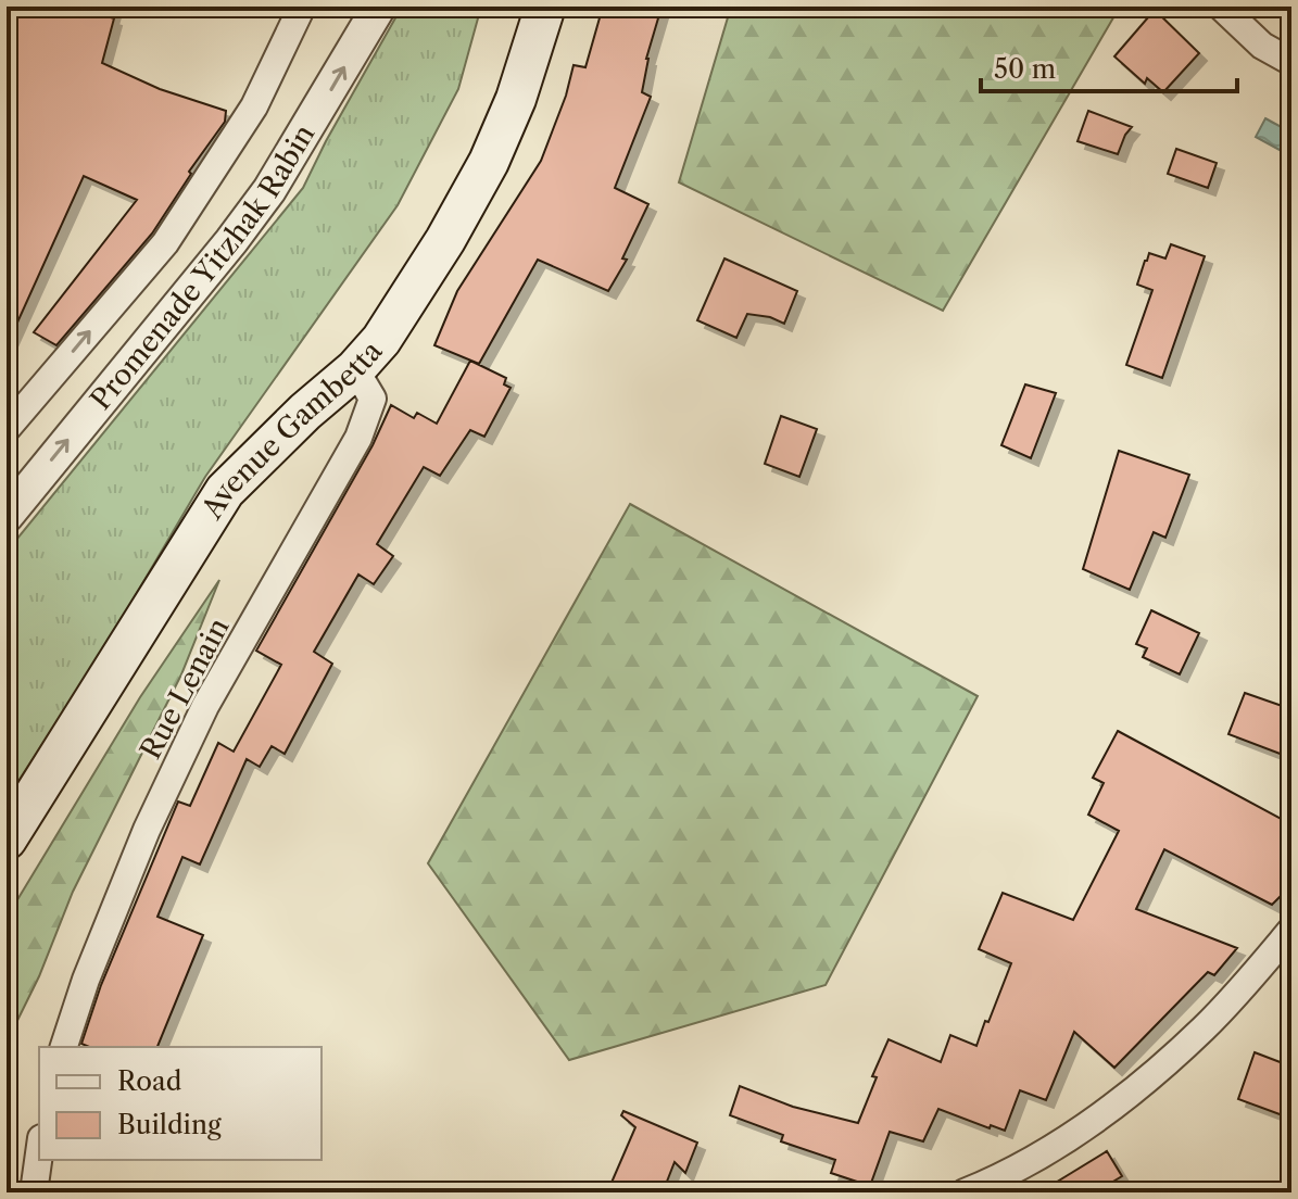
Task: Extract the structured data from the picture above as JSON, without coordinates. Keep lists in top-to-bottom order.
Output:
{
  "streets": {
    "main road": ["Avenue Gambetta"],
    "street": ["Promenade Yitzhak Rabin", "Rue Lenain"]
  },
  "crossings": [
    ["Avenue Gambetta", "Rue Lenain"]
  ],
  "legend": ["Road", "Building"],
  "scale_bar": "50 m"
}
